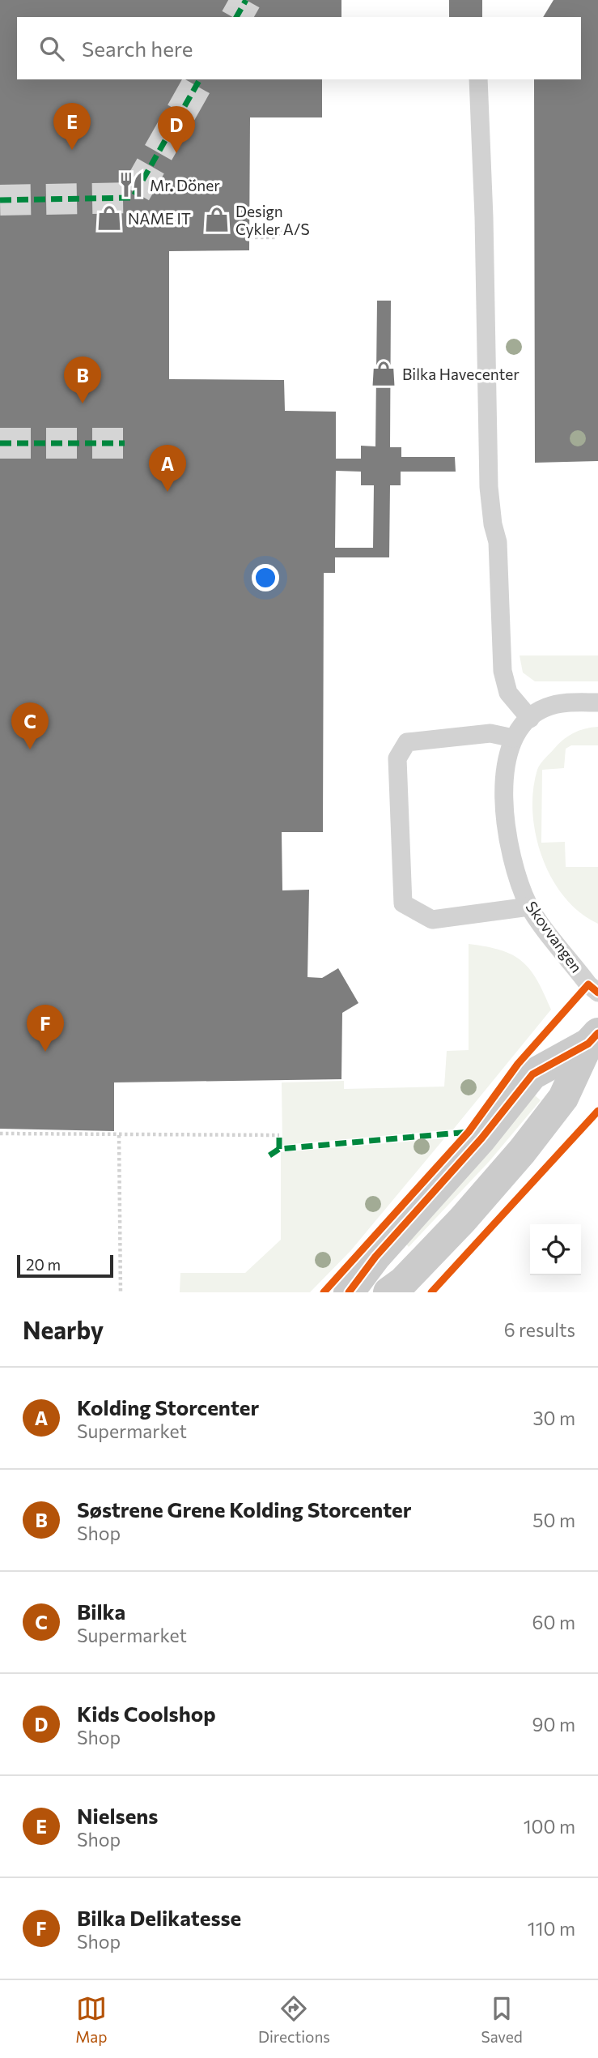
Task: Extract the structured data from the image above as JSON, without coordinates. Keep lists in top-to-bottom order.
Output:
{
  "streets": {
    "lane": ["Skovvangen"]
  },
  "places": {
    "restaurant": ["Mr. Döner"],
    "shop": ["NAME IT", "Design Cykler A/S", "Bilka Havecenter"]
  },
  "scale_bar": "20 m",
  "page": {
    "search": "Search here",
    "pins": [
      "E",
      "D",
      "B",
      "A",
      "C",
      "F"
    ],
    "scale": "20 m",
    "heading": ["Nearby", "6 results"],
    "list": [
      {
        "mark": "A",
        "name": "Kolding Storcenter",
        "note": "Supermarket",
        "value": "30 m"
      },
      {
        "mark": "B",
        "name": "Søstrene Grene Kolding Storcenter",
        "note": "Shop",
        "value": "50 m"
      },
      {
        "mark": "C",
        "name": "Bilka",
        "note": "Supermarket",
        "value": "60 m"
      },
      {
        "mark": "D",
        "name": "Kids Coolshop",
        "note": "Shop",
        "value": "90 m"
      },
      {
        "mark": "E",
        "name": "Nielsens",
        "note": "Shop",
        "value": "100 m"
      },
      {
        "mark": "F",
        "name": "Bilka Delikatesse",
        "note": "Shop",
        "value": "110 m"
      }
    ],
    "nav": ["Map", "Directions", "Saved"]
  }
}
